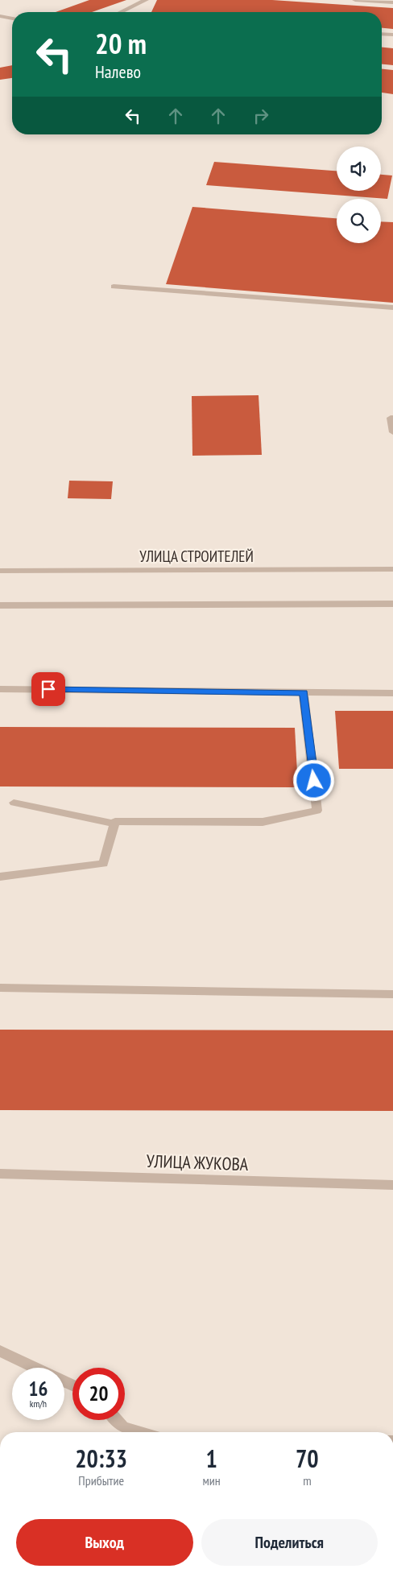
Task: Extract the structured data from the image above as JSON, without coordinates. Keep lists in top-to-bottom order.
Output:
{
  "streets": {
    "street": ["УЛИЦА СТРОИТЕЛЕЙ", "УЛИЦА ЖУКОВА"]
  },
  "page": {
    "turn": ["20 m", "Налево"],
    "speed": "16 km/h",
    "limit": "20",
    "eta": [
      "20:33",
      "Прибытие",
      "1",
      "мин",
      "70",
      "m"
    ],
    "buttons": ["Выход", "Поделиться"]
  }
}
